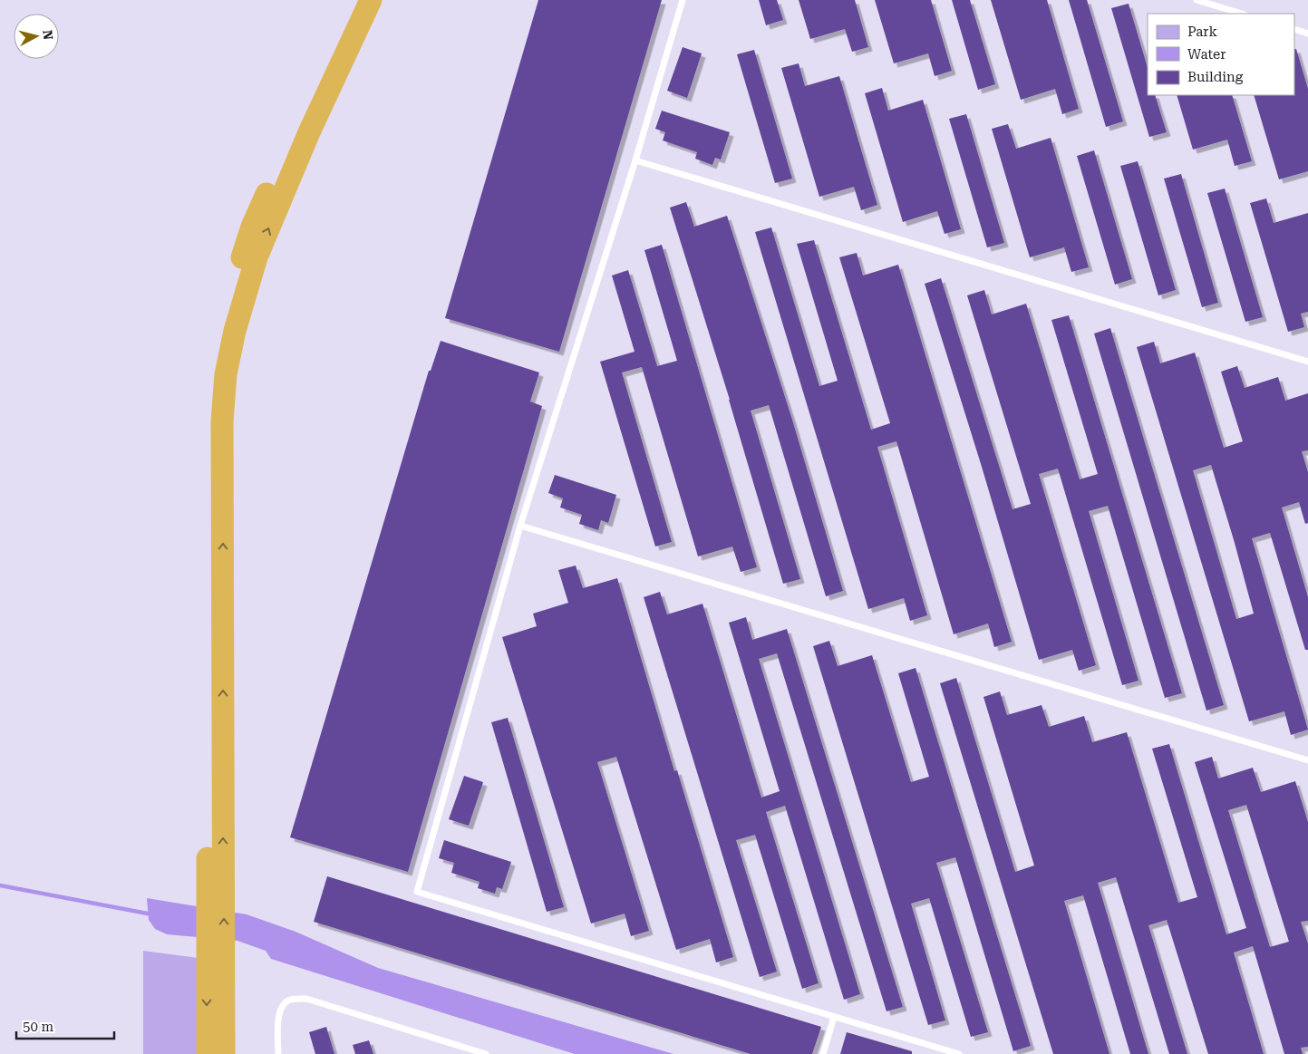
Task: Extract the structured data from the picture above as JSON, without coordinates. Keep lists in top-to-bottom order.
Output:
{
  "legend": ["Park", "Water", "Building"],
  "scale_bar": "50 m",
  "north": "right"
}
